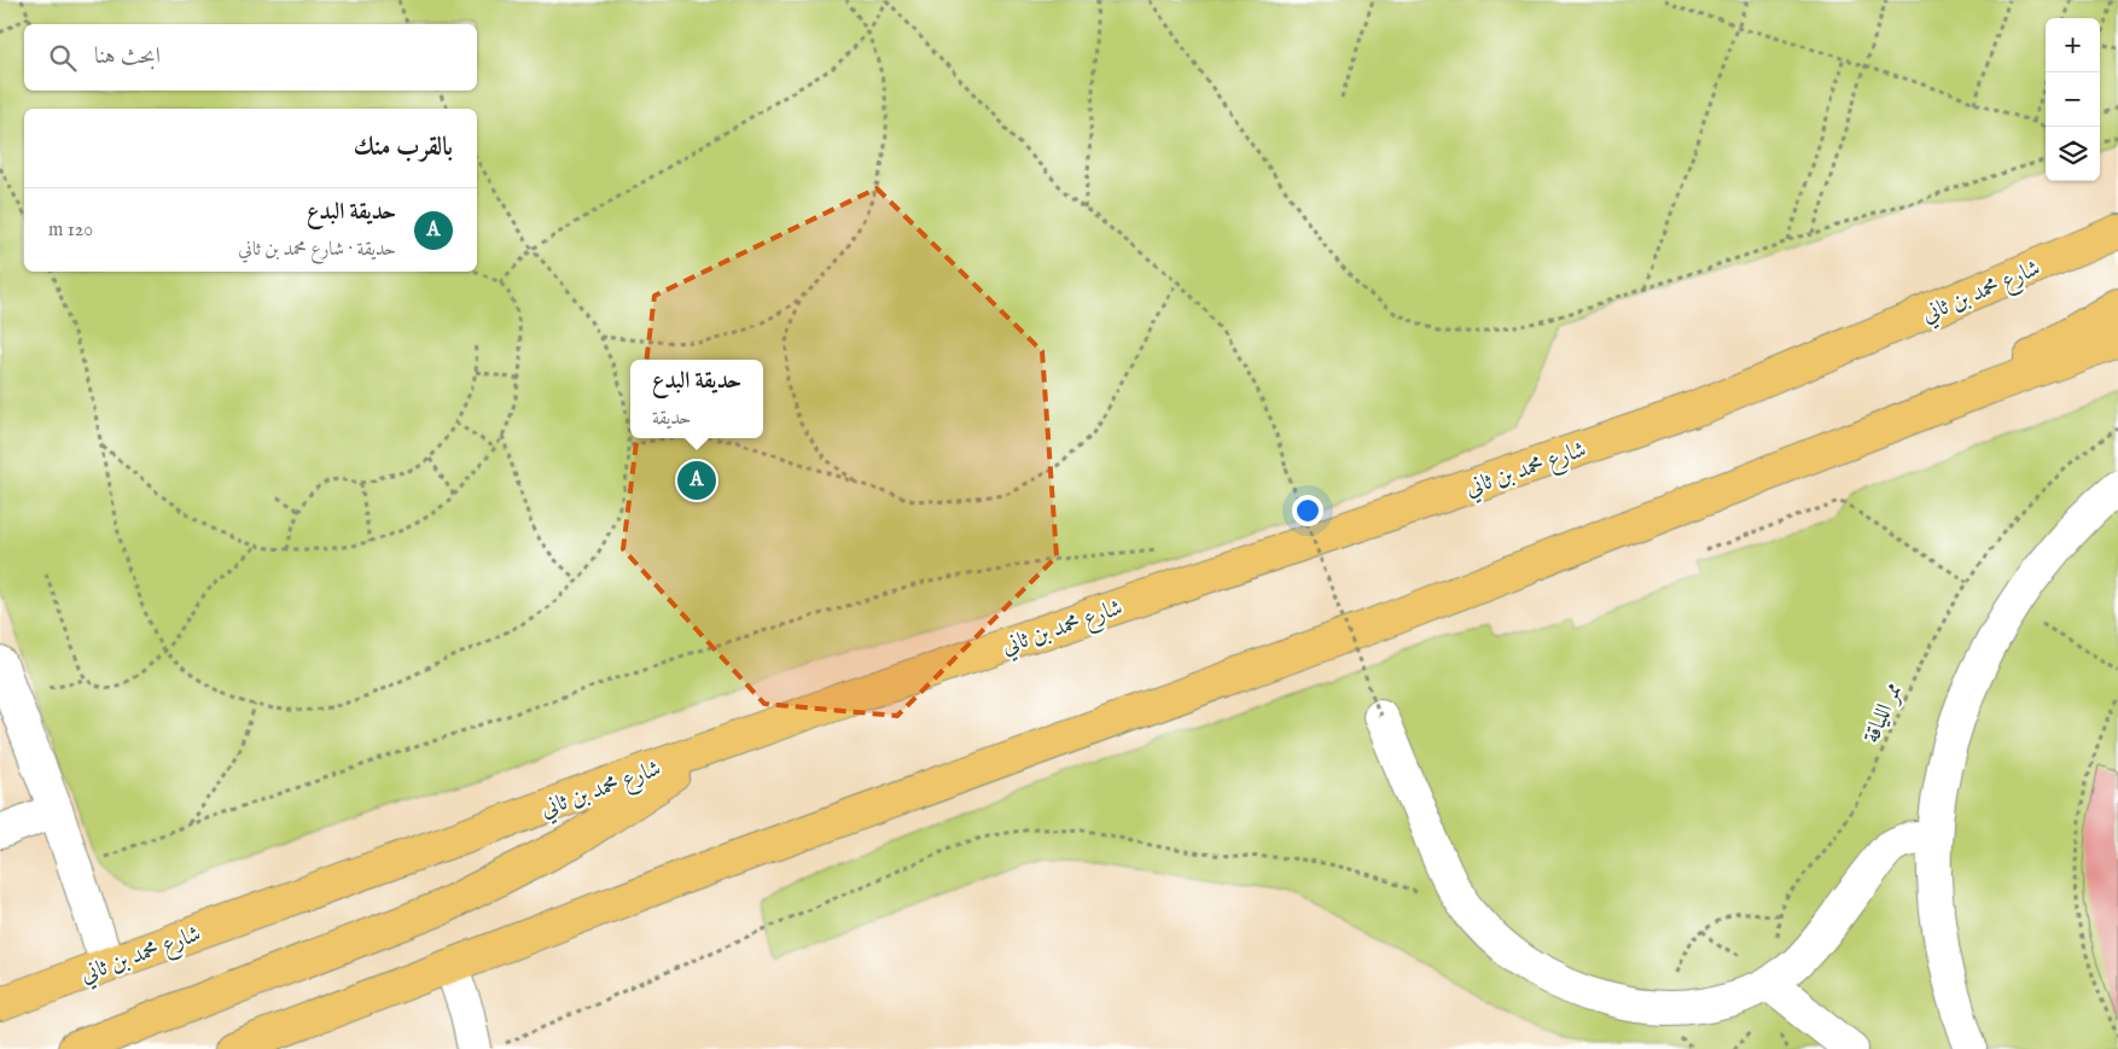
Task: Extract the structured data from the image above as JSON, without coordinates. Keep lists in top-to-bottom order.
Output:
{
  "streets": {
    "main road": ["شارع محمد بن ثاني"],
    "path": ["ممر اللياقة"]
  },
  "page": {
    "map_buttons": ["+", "−"],
    "search": "ابحث هنا",
    "heading": "بالقرب منك",
    "list": [
      {
        "mark": "A",
        "name": "حديقة البدع",
        "note": "حديقة · شارع محمد بن ثاني",
        "value": "120 m"
      }
    ],
    "popup": ["حديقة البدع", "حديقة"],
    "pins": "A"
  }
}
